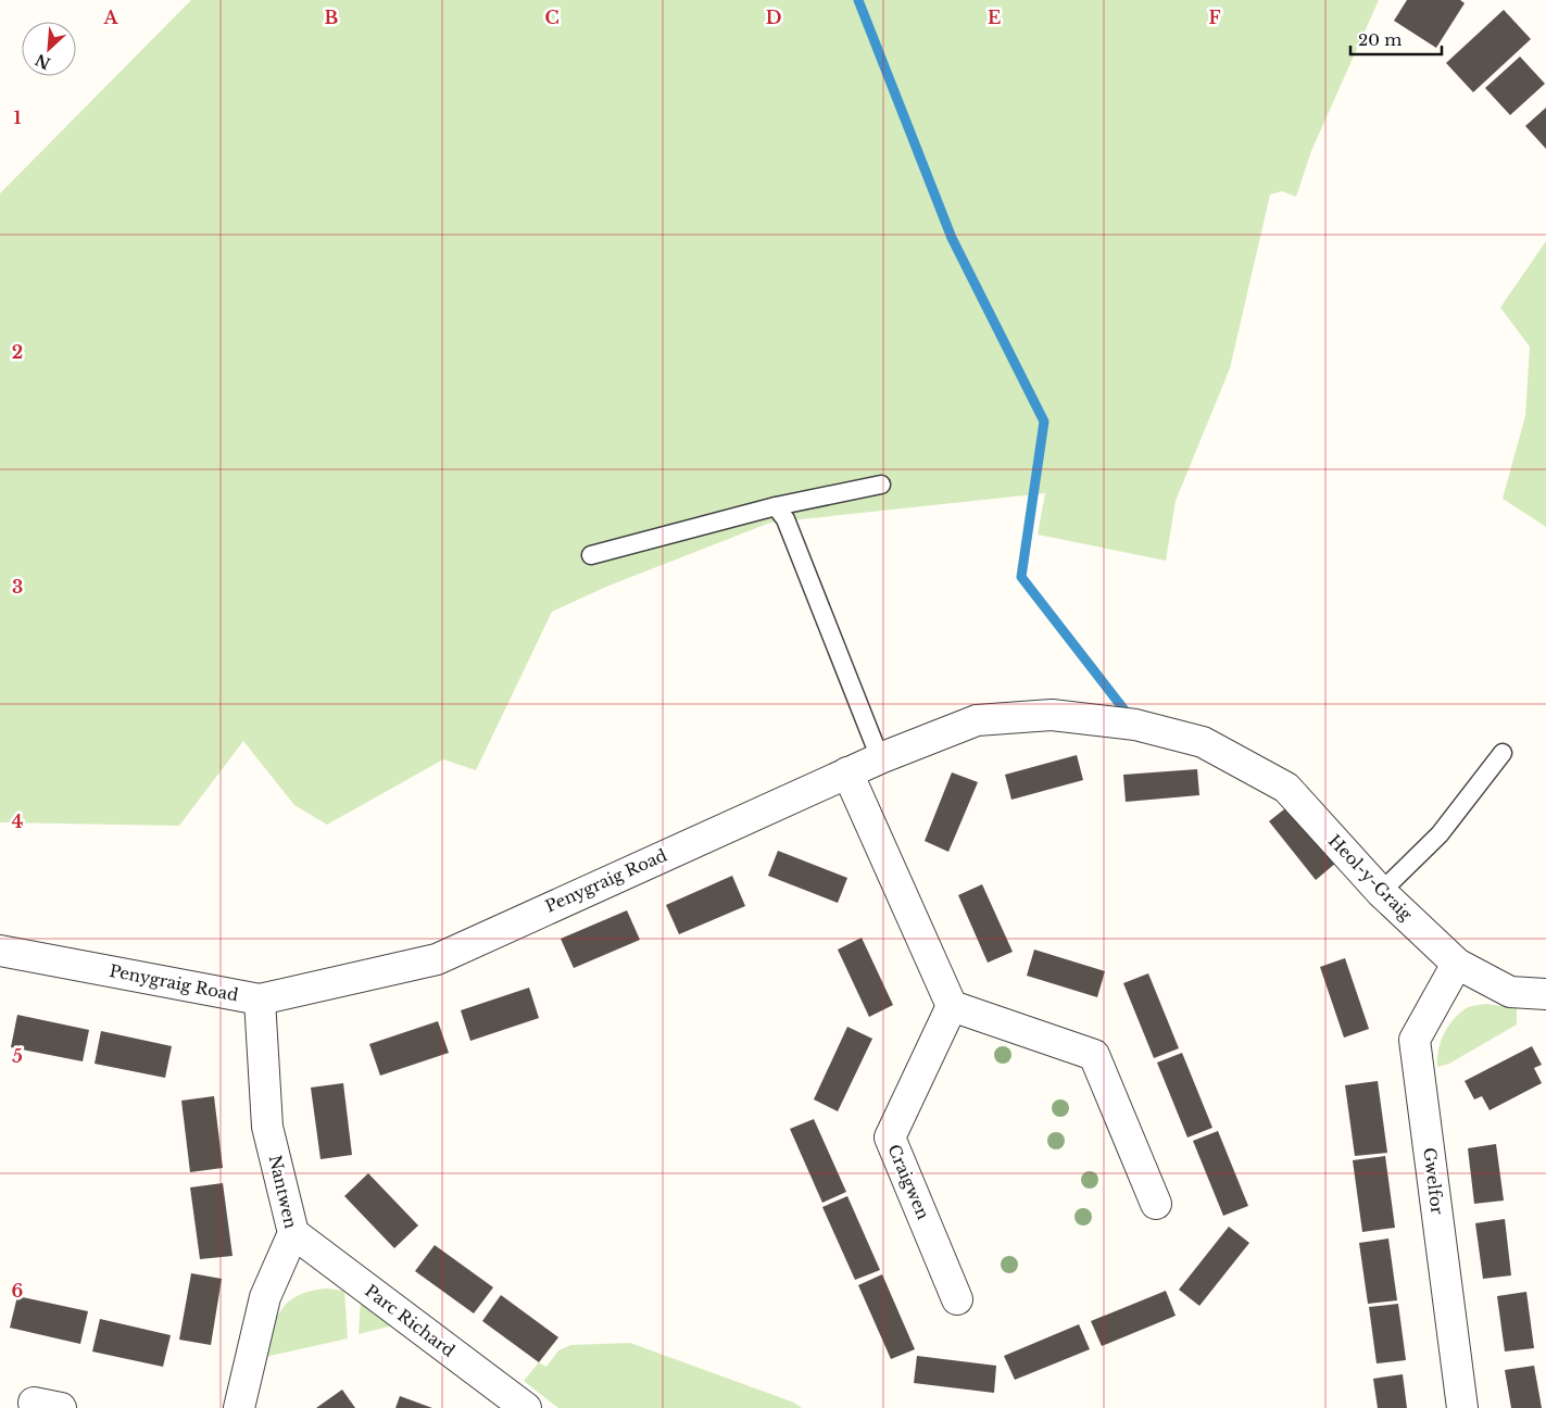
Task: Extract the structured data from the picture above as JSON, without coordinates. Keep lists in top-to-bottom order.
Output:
{
  "streets": {
    "street": [
      "Heol-y-Graig",
      "Penygraig Road",
      "Gwelfor",
      "Craigwen",
      "Nantwen",
      "Parc Richard"
    ]
  },
  "crossings": [
    ["Heol-y-Graig", "Penygraig Road"],
    ["Heol-y-Graig", "Gwelfor"],
    ["Penygraig Road", "Nantwen"],
    ["Nantwen", "Parc Richard"]
  ],
  "scale_bar": "20 m",
  "north": "bottom left",
  "grid": {
    "columns": [
      "A",
      "B",
      "C",
      "D",
      "E",
      "F"
    ],
    "rows": [
      "1",
      "2",
      "3",
      "4",
      "5",
      "6"
    ]
  }
}
